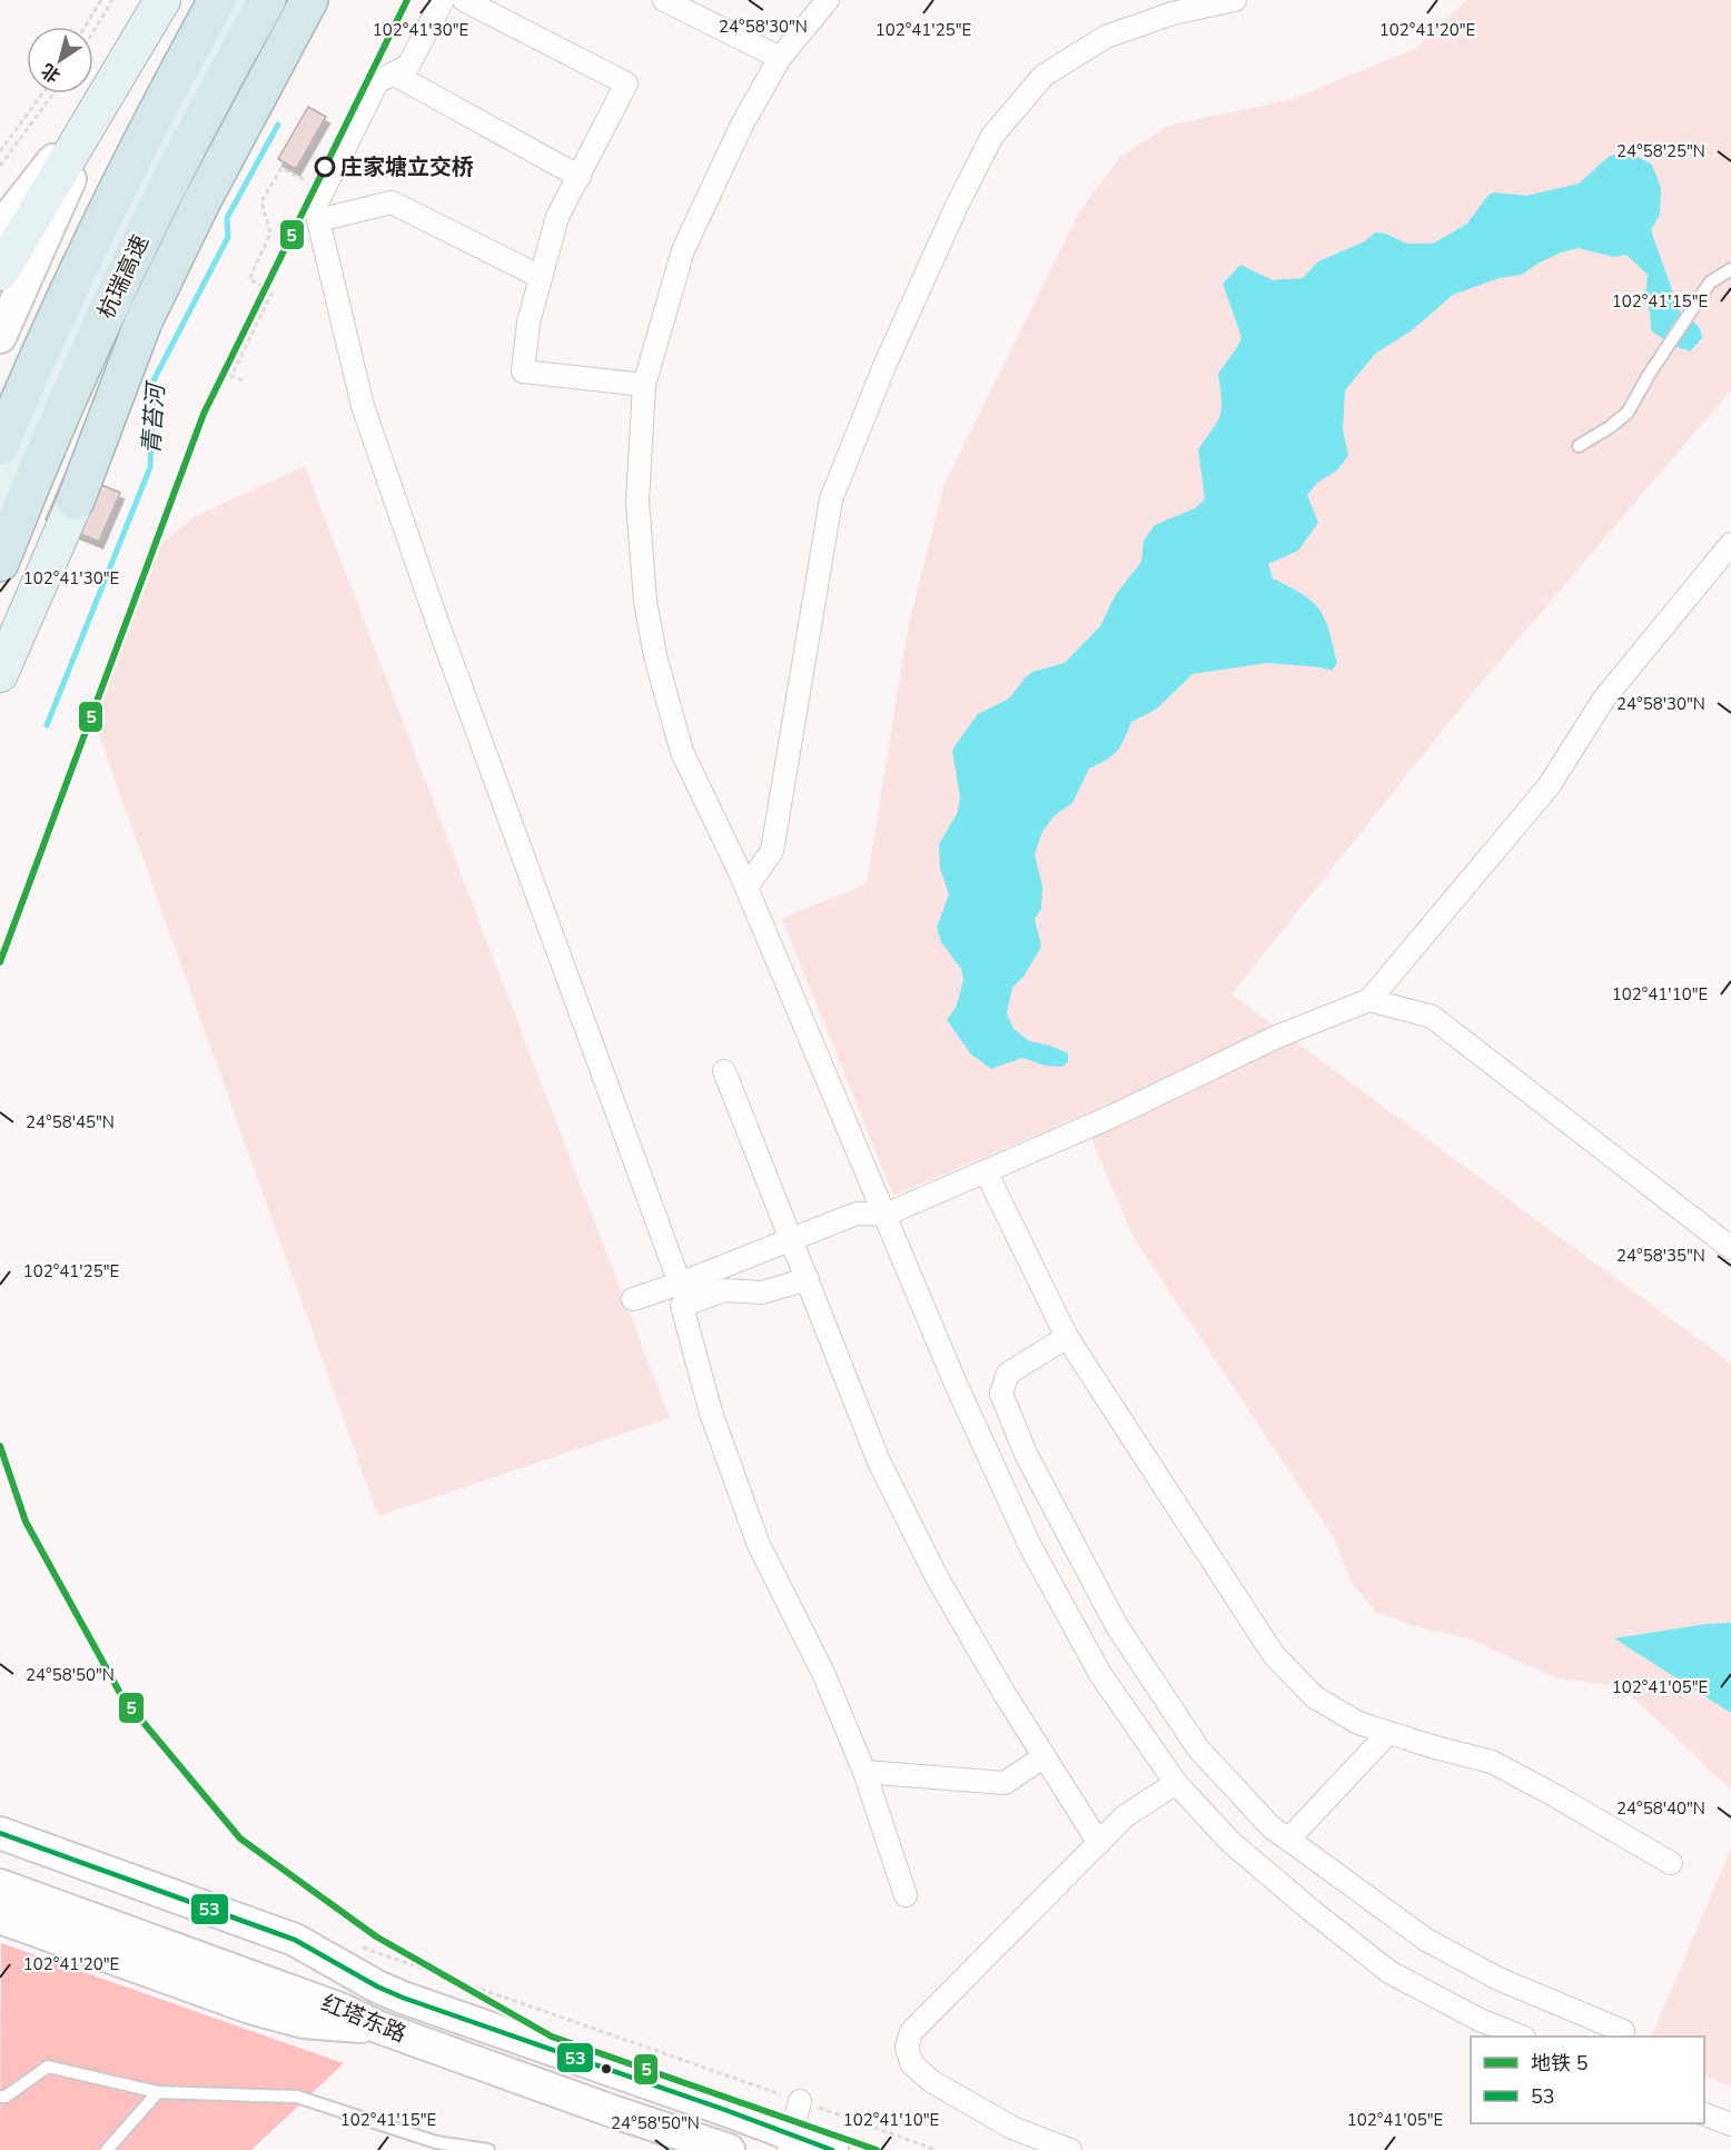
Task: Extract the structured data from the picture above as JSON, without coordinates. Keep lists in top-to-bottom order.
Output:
{
  "streets": {
    "highway": ["杭瑞高速"],
    "main road": ["红塔东路"]
  },
  "water": ["青苔河"],
  "places": ["庄家塘立交桥"],
  "lines": ["metro line 5", "transit line 53"],
  "legend": ["地铁 5", "53"],
  "north": "bottom left",
  "coordinates": [
    "24°58'30\"N",
    "102°41'25\"E",
    "102°41'30\"E",
    "102°41'20\"E",
    "24°58'25\"N",
    "102°41'15\"E",
    "102°41'10\"E",
    "24°58'45\"N",
    "24°58'35\"N",
    "24°58'50\"N",
    "102°41'05\"E",
    "24°58'40\"N"
  ]
}
